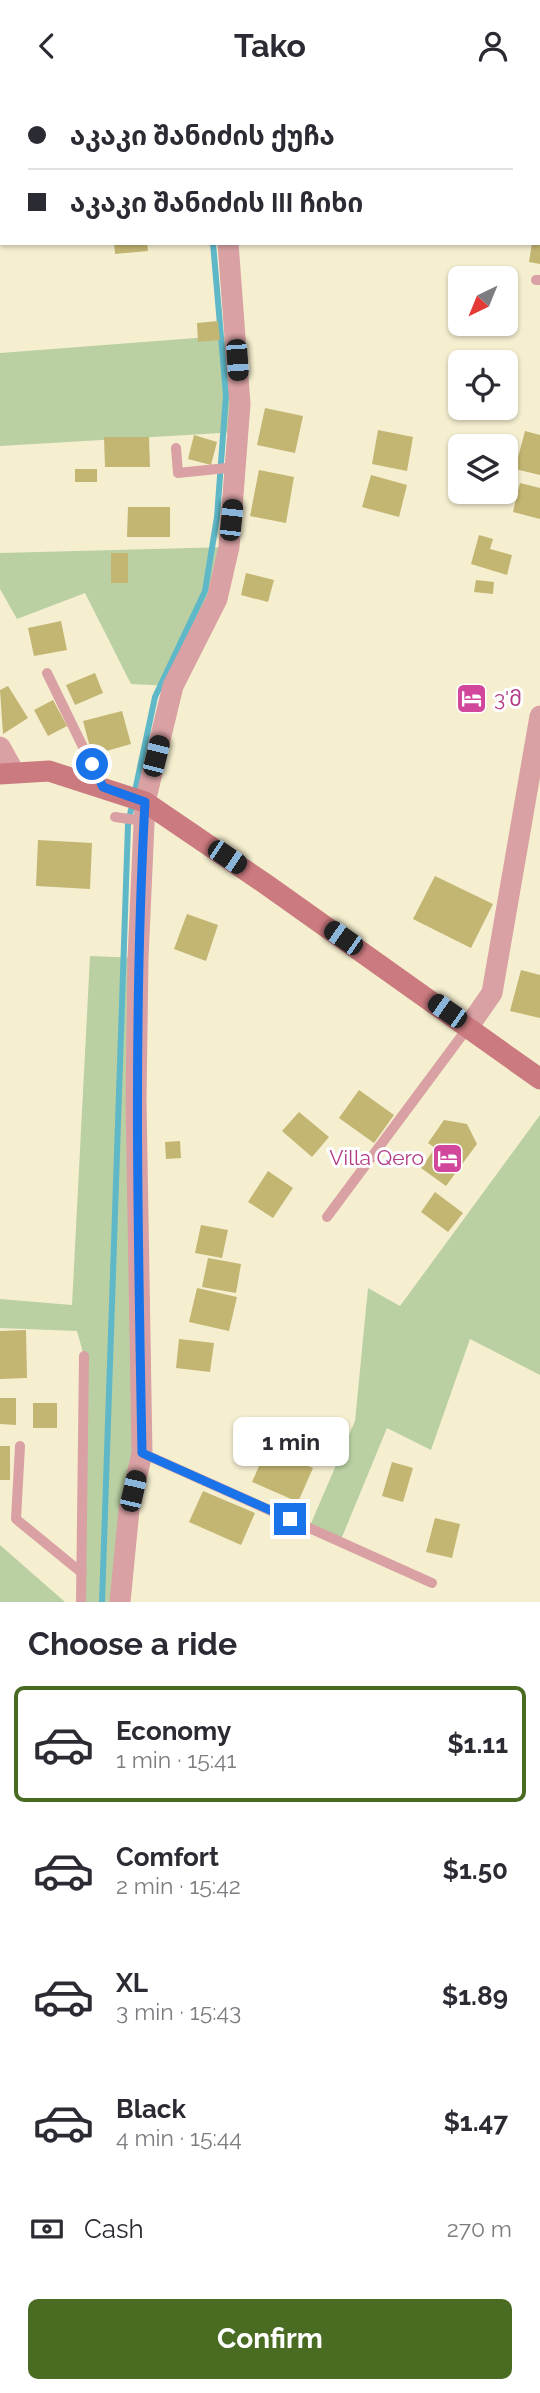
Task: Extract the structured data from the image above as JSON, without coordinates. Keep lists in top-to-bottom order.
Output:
{
  "places": {
    "hotel": ["3'მ", "Villa Qero"]
  },
  "north": "bottom left",
  "page": {
    "header": "Tako",
    "banner": ["აკაკი შანიძის ქუჩა", "აკაკი შანიძის III ჩიხი"],
    "bubble": "1 min",
    "heading": "Choose a ride",
    "list": [
      {
        "name": "Economy",
        "note": "1 min · 15:41",
        "value": "$1.11"
      },
      {
        "name": "Comfort",
        "note": "2 min · 15:42",
        "value": "$1.50"
      },
      {
        "name": "XL",
        "note": "3 min · 15:43",
        "value": "$1.89"
      },
      {
        "name": "Black",
        "note": "4 min · 15:44",
        "value": "$1.47"
      }
    ],
    "pay": ["Cash", "270 m"],
    "buttons": "Confirm"
  }
}
